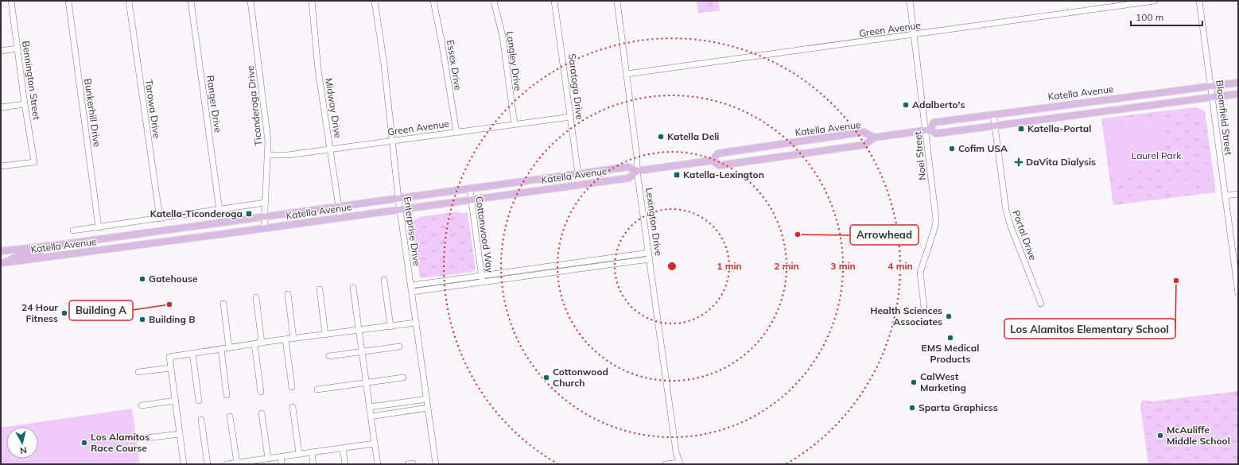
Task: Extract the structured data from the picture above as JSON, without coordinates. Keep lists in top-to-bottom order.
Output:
{
  "streets": {
    "main road": ["Katella Avenue"],
    "street": [
      "Green Avenue",
      "Langley Drive",
      "Essex Drive",
      "Bennington Street",
      "Saratoga Drive",
      "Ranger Drive",
      "Ticonderoga Drive",
      "Midway Drive",
      "Tarawa Drive",
      "Bunkerhill Drive",
      "Bloomfield Street",
      "Noel Street",
      "Lexington Drive",
      "Enterprise Drive",
      "Cottonwood Way",
      "Portal Drive"
    ]
  },
  "crossings": [
    ["Green Avenue", "Langley Drive"],
    ["Green Avenue", "Essex Drive"],
    ["Green Avenue", "Saratoga Drive"],
    ["Green Avenue", "Ticonderoga Drive"],
    ["Green Avenue", "Midway Drive"],
    ["Green Avenue", "Noel Street"],
    ["Green Avenue", "Lexington Drive"],
    ["Green Avenue", "Enterprise Drive"],
    ["Saratoga Drive", "Katella Avenue"],
    ["Katella Avenue", "Ticonderoga Drive"],
    ["Katella Avenue", "Midway Drive"],
    ["Katella Avenue", "Bloomfield Street"],
    ["Katella Avenue", "Noel Street"],
    ["Katella Avenue", "Lexington Drive"],
    ["Katella Avenue", "Enterprise Drive"],
    ["Katella Avenue", "Cottonwood Way"],
    ["Katella Avenue", "Portal Drive"]
  ],
  "parks": ["Laurel Park"],
  "places": {
    "other": [
      "Adalberto's",
      "Katella Deli",
      "Cofim USA",
      "Arrowhead",
      "Gatehouse",
      "Los Alamitos Elementary School",
      "Building A",
      "24 Hour Fitness",
      "Health Sciences Associates",
      "Building B",
      "EMS Medical Products",
      "Cottonwood Church",
      "CalWest Marketing",
      "Sparta Graphicss",
      "McAuliffe Middle School",
      "Los Alamitos Race Course"
    ],
    "transit": ["Katella-Portal", "Katella-Lexington", "Katella-Ticonderoga"],
    "health": ["DaVita Dialysis"]
  },
  "scale_bar": "100 m",
  "north": "bottom",
  "rings": [
    "1 min",
    "2 min",
    "3 min",
    "4 min"
  ]
}
